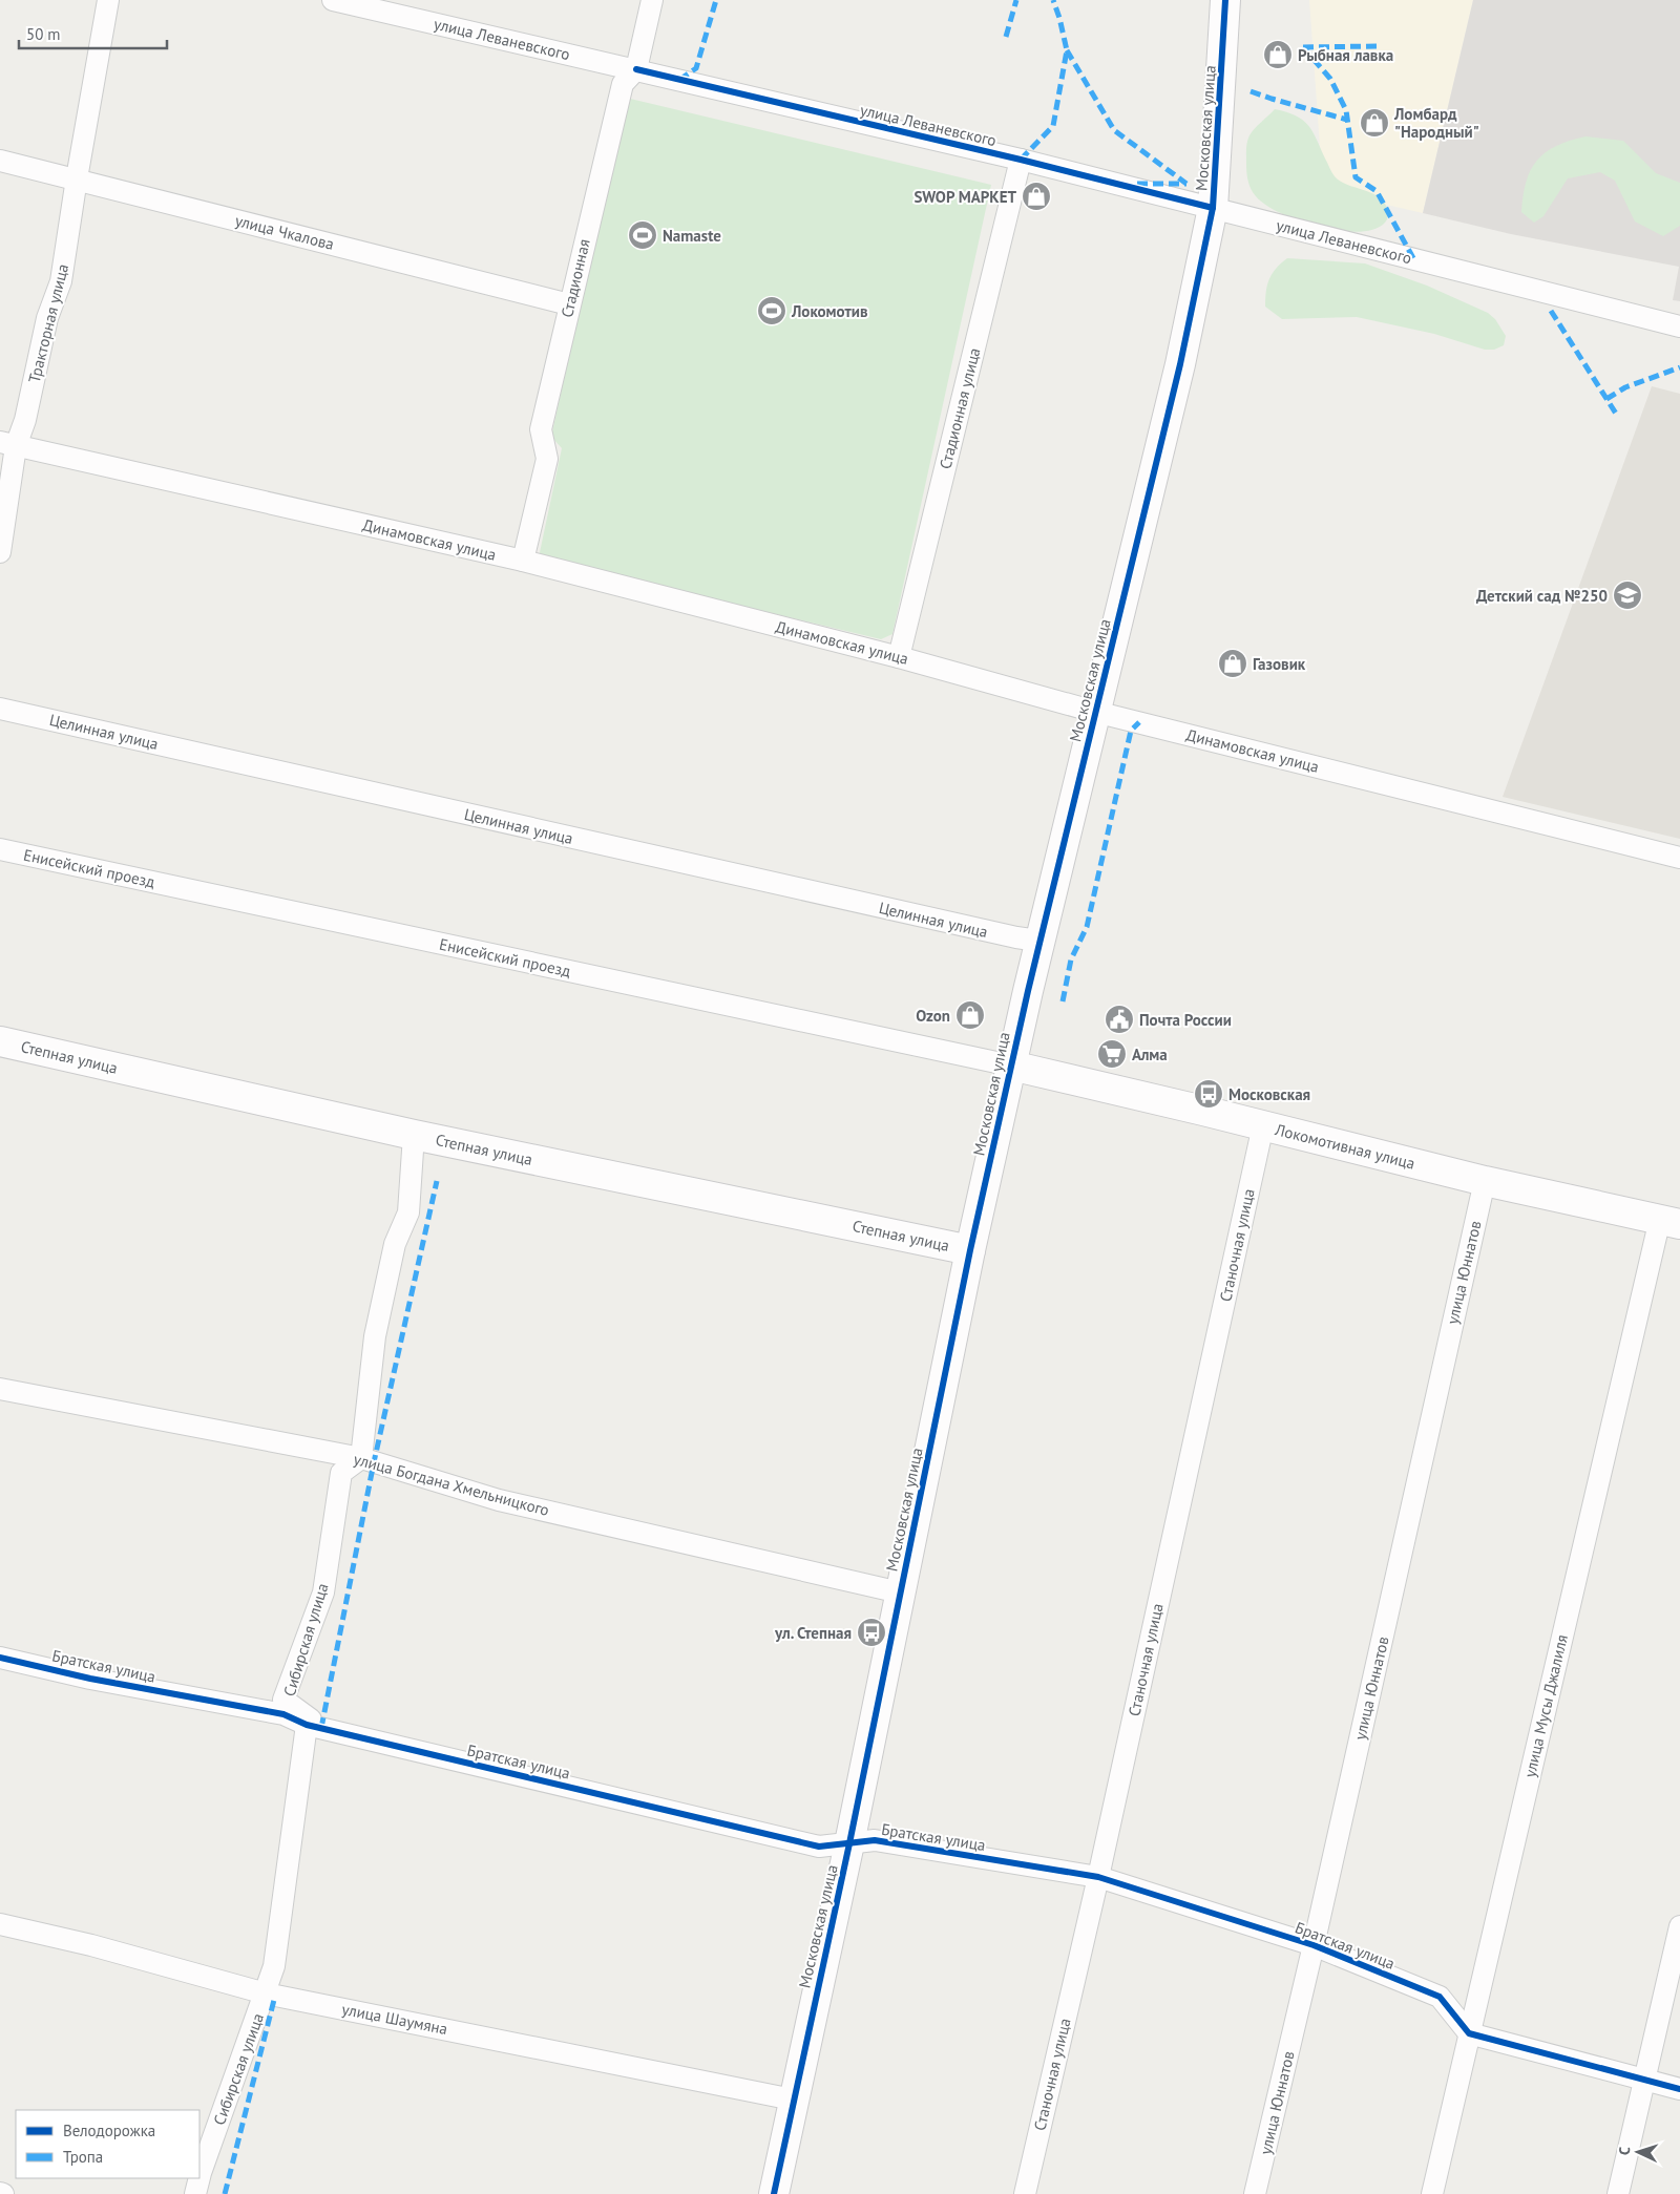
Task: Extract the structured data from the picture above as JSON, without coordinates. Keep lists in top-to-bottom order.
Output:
{
  "streets": {
    "street": [
      "улица Леваневского",
      "Московская улица",
      "улица Чкалова",
      "Стадионная",
      "Тракторная улица",
      "Стадионная улица",
      "Динамовская улица",
      "Целинная улица",
      "Енисейский проезд",
      "Степная улица",
      "Локомотивная улица",
      "Станочная улица",
      "улица Юннатов",
      "улица Богдана Хмельницкого",
      "Сибирская улица",
      "Братская улица",
      "улица Мусы Джалиля",
      "улица Шаумяна"
    ]
  },
  "crossings": [
    ["улица Леваневского", "Московская улица"],
    ["улица Леваневского", "Стадионная"],
    ["улица Леваневского", "Стадионная улица"],
    ["Московская улица", "Динамовская улица"],
    ["Московская улица", "Целинная улица"],
    ["Московская улица", "Енисейский проезд"],
    ["Московская улица", "Степная улица"],
    ["Московская улица", "Локомотивная улица"],
    ["Московская улица", "улица Богдана Хмельницкого"],
    ["Московская улица", "Братская улица"],
    ["Московская улица", "улица Шаумяна"],
    ["улица Чкалова", "Стадионная"],
    ["улица Чкалова", "Тракторная улица"],
    ["Стадионная", "Динамовская улица"],
    ["Тракторная улица", "Динамовская улица"],
    ["Стадионная улица", "Динамовская улица"],
    ["Енисейский проезд", "Локомотивная улица"],
    ["Локомотивная улица", "Станочная улица"],
    ["Локомотивная улица", "улица Юннатов"],
    ["Локомотивная улица", "улица Мусы Джалиля"],
    ["Станочная улица", "Братская улица"],
    ["улица Юннатов", "Братская улица"],
    ["улица Богдана Хмельницкого", "Сибирская улица"],
    ["Сибирская улица", "Братская улица"],
    ["Сибирская улица", "улица Шаумяна"],
    ["Братская улица", "улица Мусы Джалиля"]
  ],
  "places": {
    "shop": [
      "Рыбная лавка",
      "Ломбард \"Народный\"",
      "SWOP МАРКЕТ",
      "Газовик",
      "Ozon"
    ],
    "sports": ["Namaste", "Локомотив"],
    "school or university": ["Детский сад №250"],
    "public building": ["Почта России"],
    "supermarket": ["Алма"],
    "bus stop": ["Московская", "ул. Степная"]
  },
  "legend": ["Велодорожка", "Тропа"],
  "scale_bar": "50 m",
  "north": "left"
}
